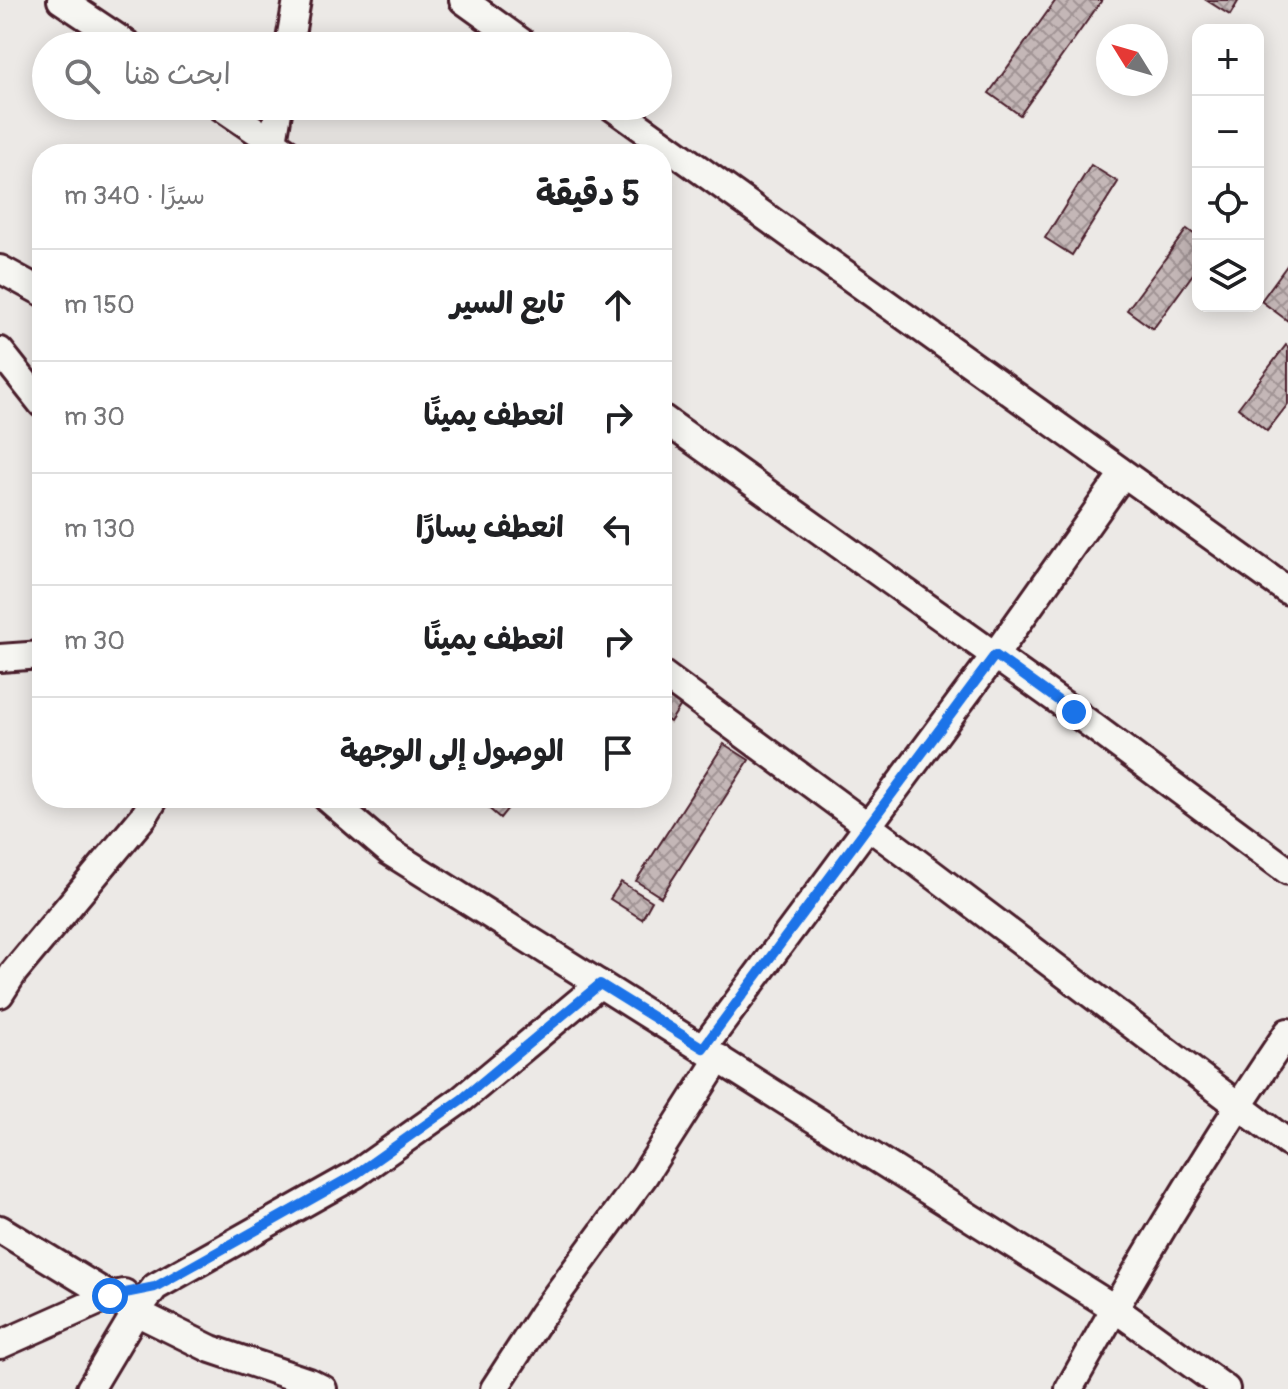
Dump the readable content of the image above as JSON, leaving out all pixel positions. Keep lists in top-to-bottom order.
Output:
{
  "north": "top left",
  "page": {
    "map_buttons": ["+", "−"],
    "search": "ابحث هنا",
    "heading": ["5 دقيقة", "سيرًا · 340 m"],
    "list": [
      ["تابع السير", "150 m"],
      ["انعطف يمينًا", "30 m"],
      ["انعطف يسارًا", "130 m"],
      ["انعطف يمينًا", "30 m"],
      "الوصول إلى الوجهة"
    ]
  }
}
